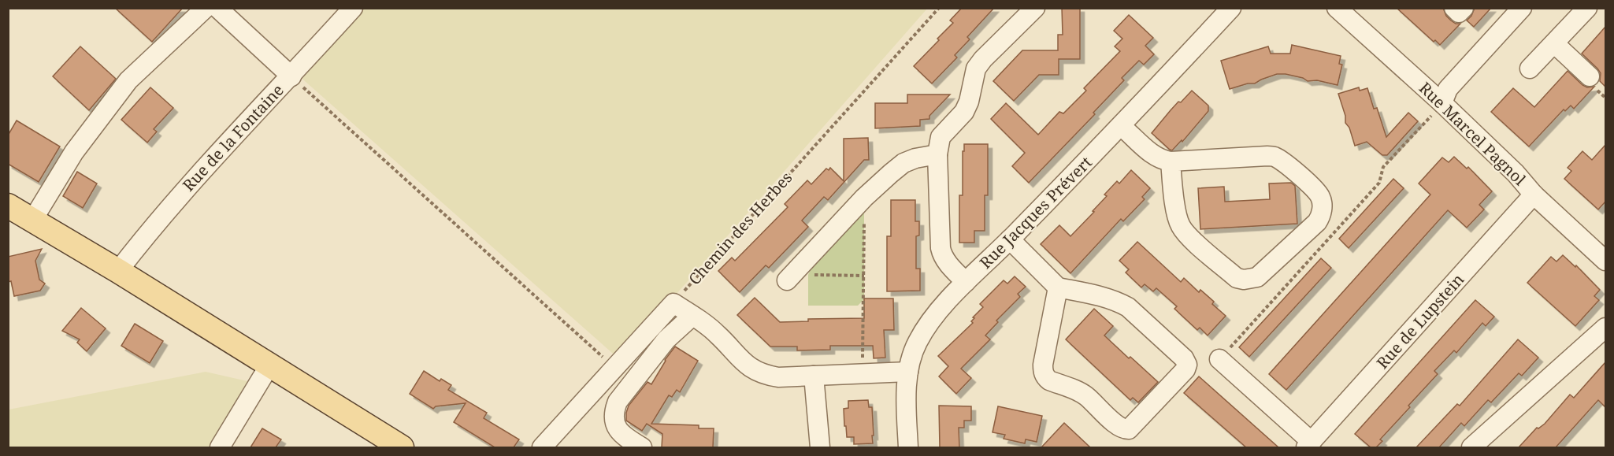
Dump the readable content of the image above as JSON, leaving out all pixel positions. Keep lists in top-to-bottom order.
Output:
{
  "streets": {
    "street": [
      "Rue Marcel Pagnol",
      "Rue de la Fontaine",
      "Rue Jacques Prévert",
      "Rue de Lupstein"
    ],
    "path": ["Chemin des Herbes"]
  },
  "crossings": [
    ["Rue Marcel Pagnol", "Rue de Lupstein"]
  ]
}
